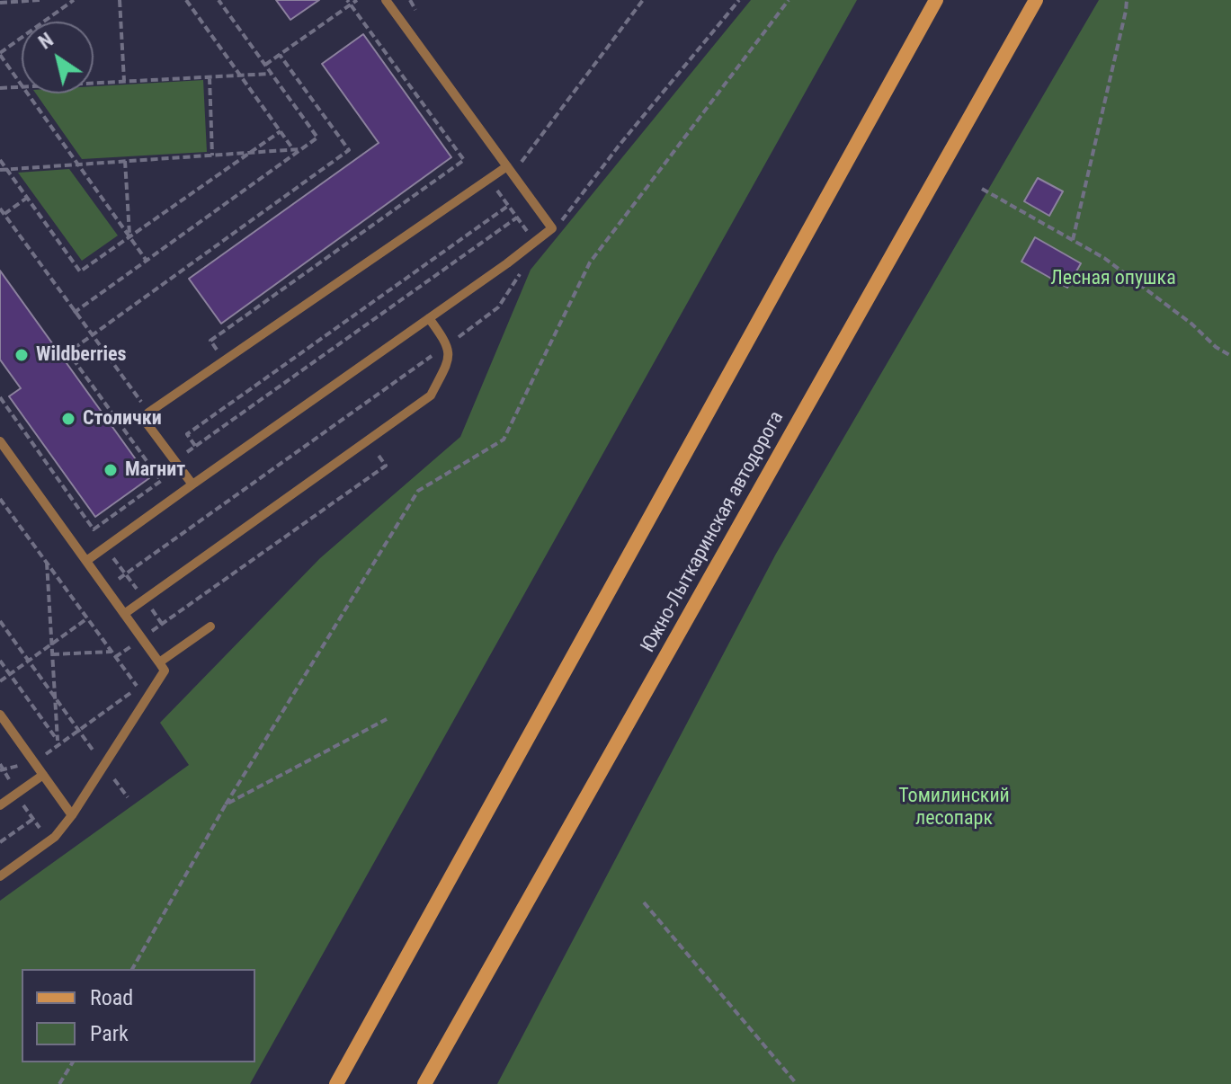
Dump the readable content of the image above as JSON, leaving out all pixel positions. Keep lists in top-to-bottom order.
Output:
{
  "streets": {
    "main road": ["Южно-Лыткаринская автодорога"]
  },
  "parks": ["Лесная опушка", "Томилинский лесопарк"],
  "places": ["Wildberries", "Столички", "Магнит"],
  "legend": ["Road", "Park"],
  "north": "top left"
}
